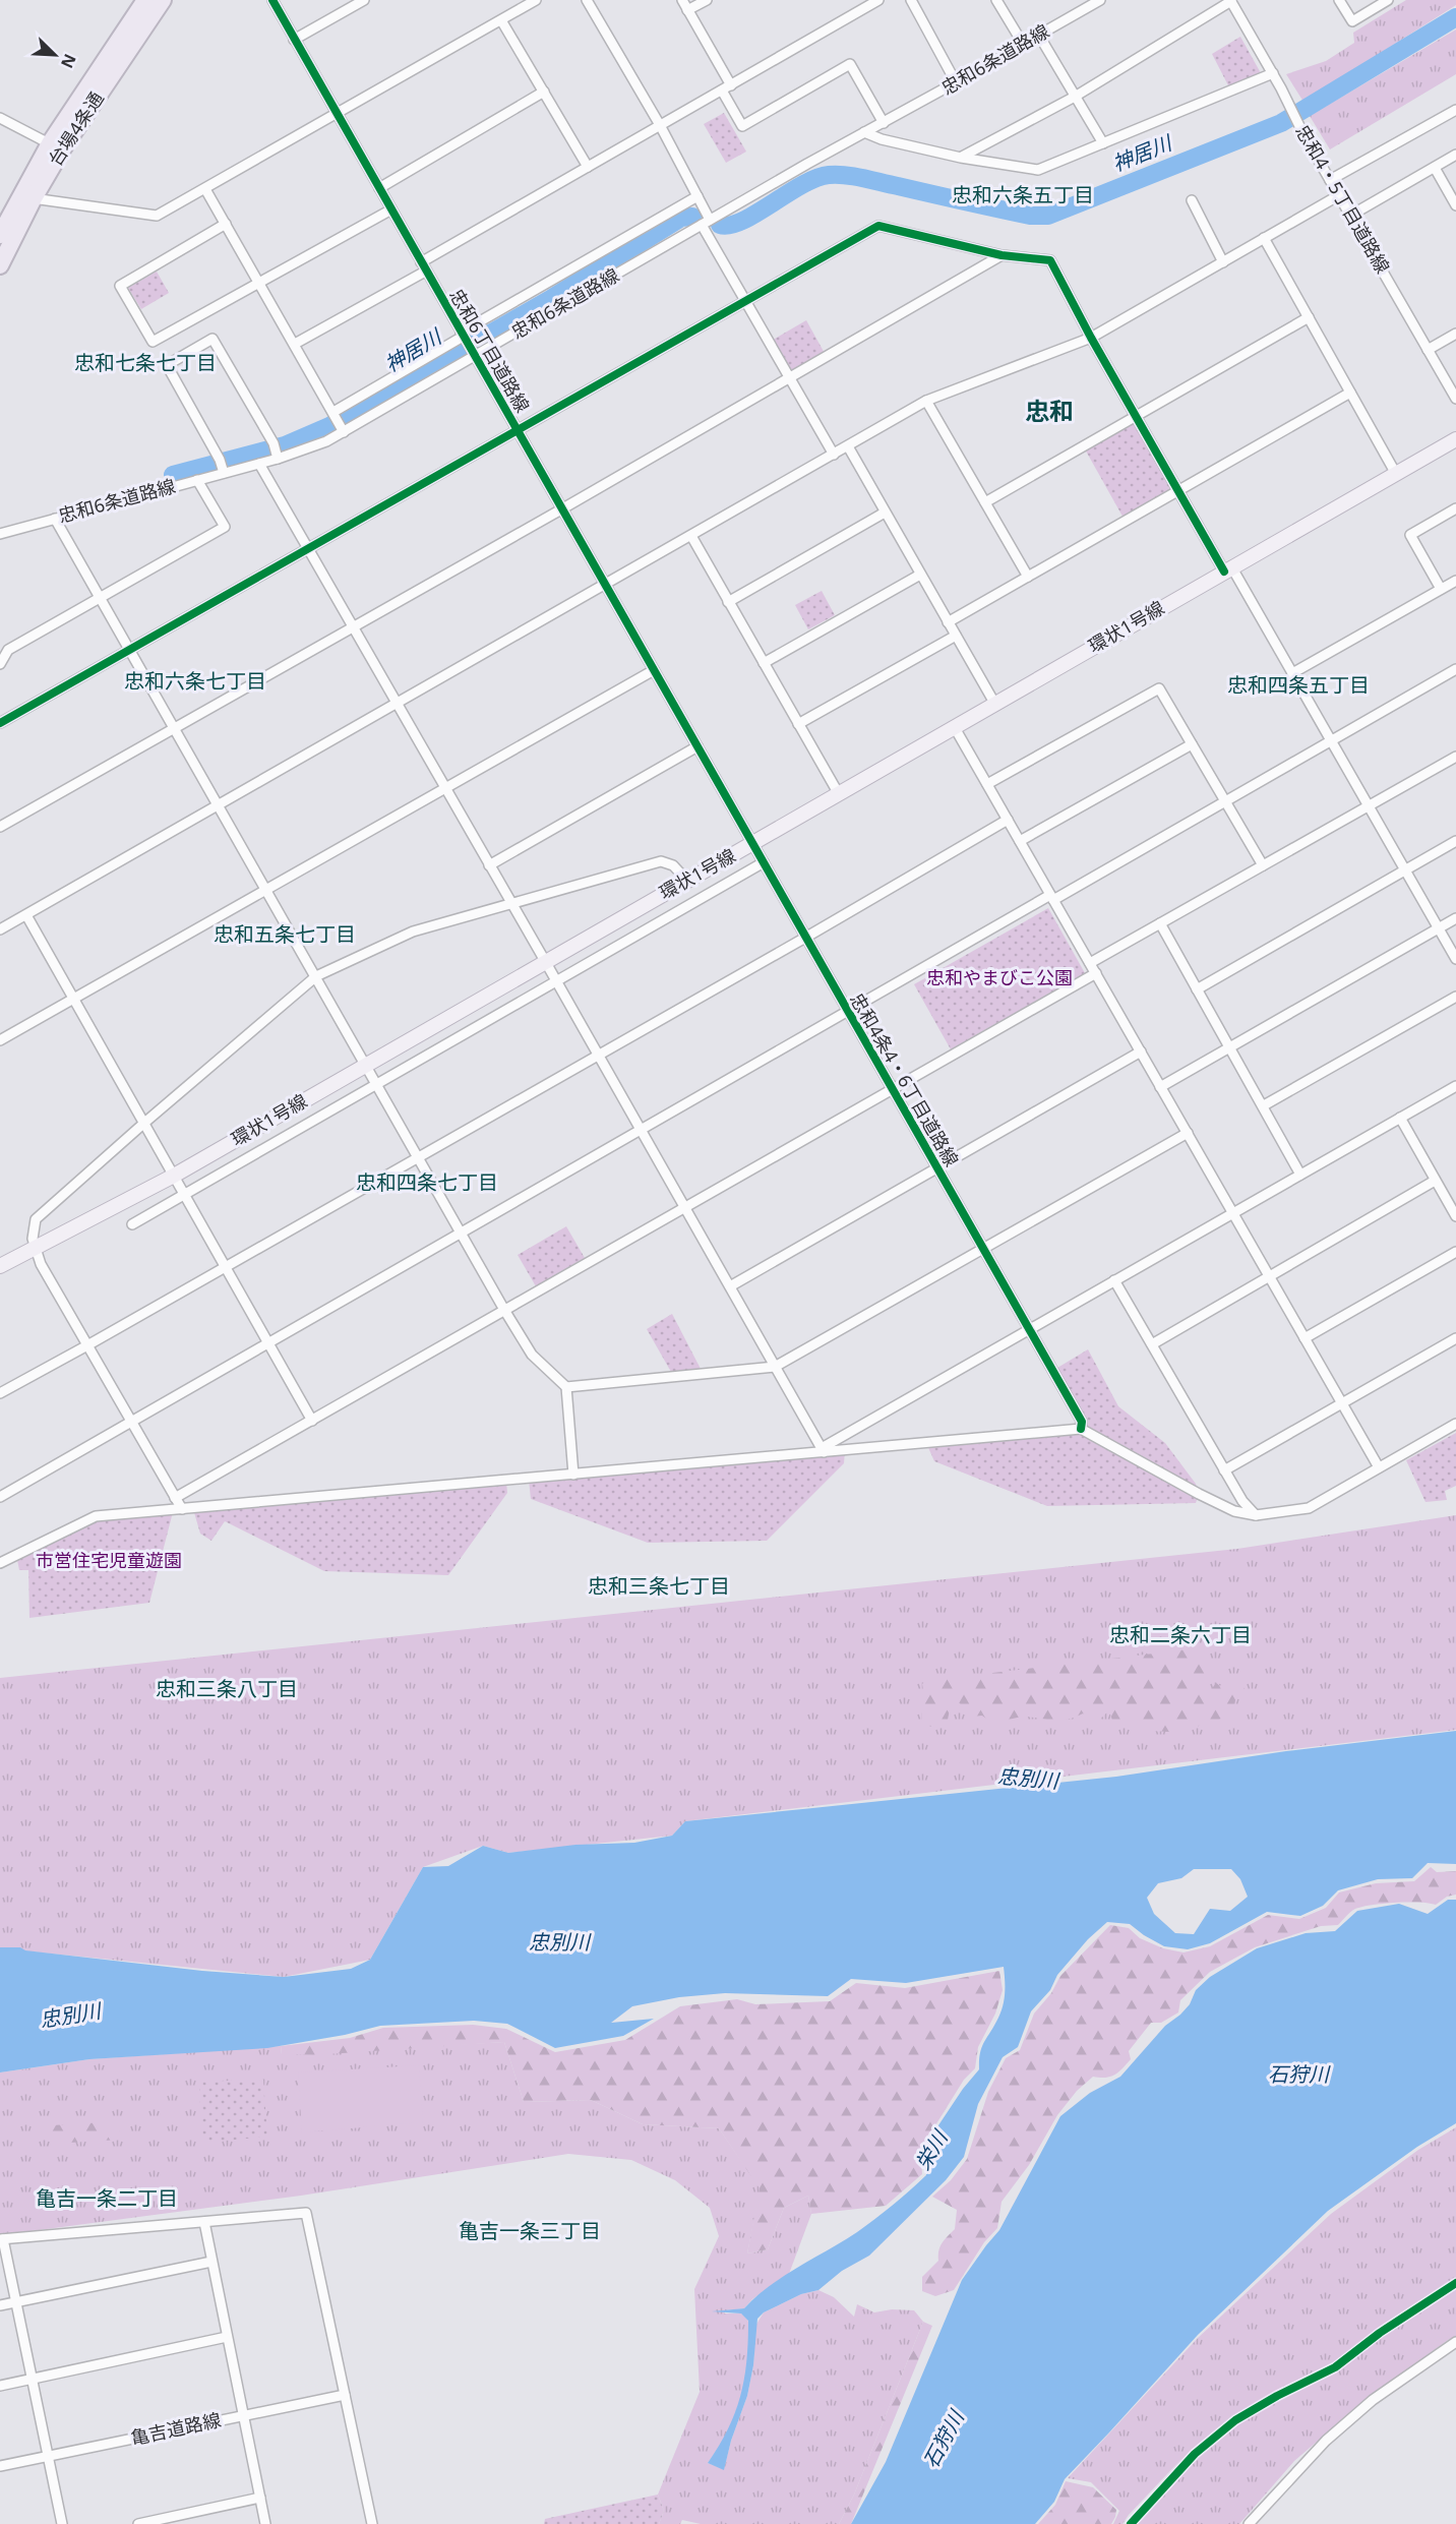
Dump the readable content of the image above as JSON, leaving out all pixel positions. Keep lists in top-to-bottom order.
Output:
{
  "streets": {
    "highway": ["台場4条通"],
    "main road": ["環状1号線"],
    "street": [
      "忠和6条道路線",
      "忠和4・5丁目道路線",
      "忠和6丁目道路線",
      "忠和4条4・6丁目道路線",
      "亀吉道路線"
    ]
  },
  "crossings": [
    ["忠和6条道路線", "忠和6丁目道路線"],
    ["忠和6丁目道路線", "環状1号線"],
    ["忠和6丁目道路線", "忠和4条4・6丁目道路線"],
    ["環状1号線", "忠和4条4・6丁目道路線"]
  ],
  "districts": [
    "忠和六条五丁目",
    "忠和七条七丁目",
    "忠和",
    "忠和六条七丁目",
    "忠和四条五丁目",
    "忠和五条七丁目",
    "忠和四条七丁目",
    "忠和三条七丁目",
    "忠和二条六丁目",
    "忠和三条八丁目",
    "亀吉一条二丁目",
    "亀吉一条三丁目"
  ],
  "water": [
    "神居川",
    "忠別川",
    "石狩川",
    "栄川"
  ],
  "parks": ["忠和やまびこ公園", "市営住宅児童遊園"],
  "north": "bottom right"
}
